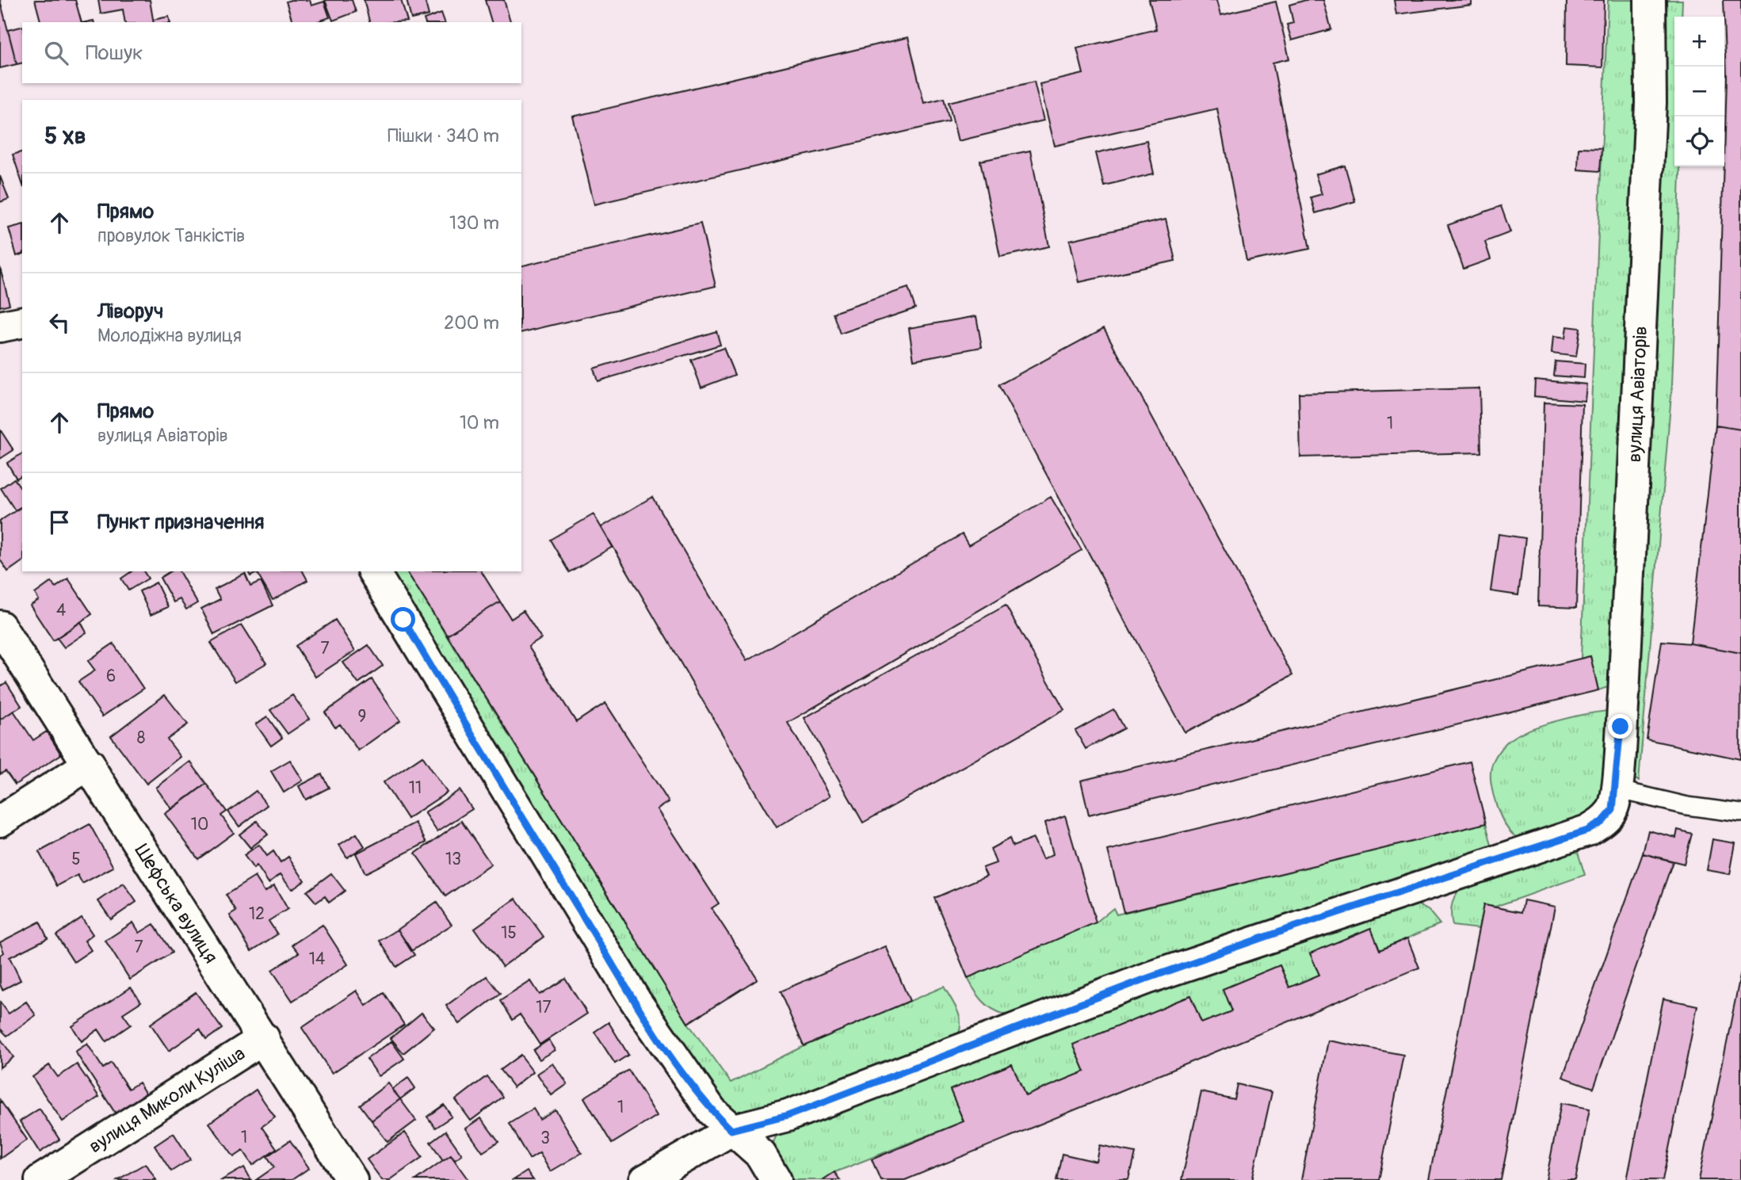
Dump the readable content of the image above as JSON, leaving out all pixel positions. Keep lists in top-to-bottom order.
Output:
{
  "streets": {
    "street": ["вулиця Авіаторів", "Шефська вулиця", "вулиця Миколи Куліша"]
  },
  "crossings": [
    ["Шефська вулиця", "вулиця Миколи Куліша"]
  ],
  "house_numbers": [
    "1",
    "4",
    "7",
    "6",
    "9",
    "8",
    "11",
    "10",
    "5",
    "13",
    "12",
    "15",
    "7",
    "14",
    "17",
    "1",
    "1",
    "3"
  ],
  "page": {
    "map_buttons": ["+", "−"],
    "search": "Пошук",
    "heading": ["5 хв", "Пішки · 340 m"],
    "list": [
      ["Прямо", "провулок Танкістів", "130 m"],
      ["Ліворуч", "Молодіжна вулиця", "200 m"],
      ["Прямо", "вулиця Авіаторів", "10 m"],
      "Пункт призначення"
    ]
  }
}
